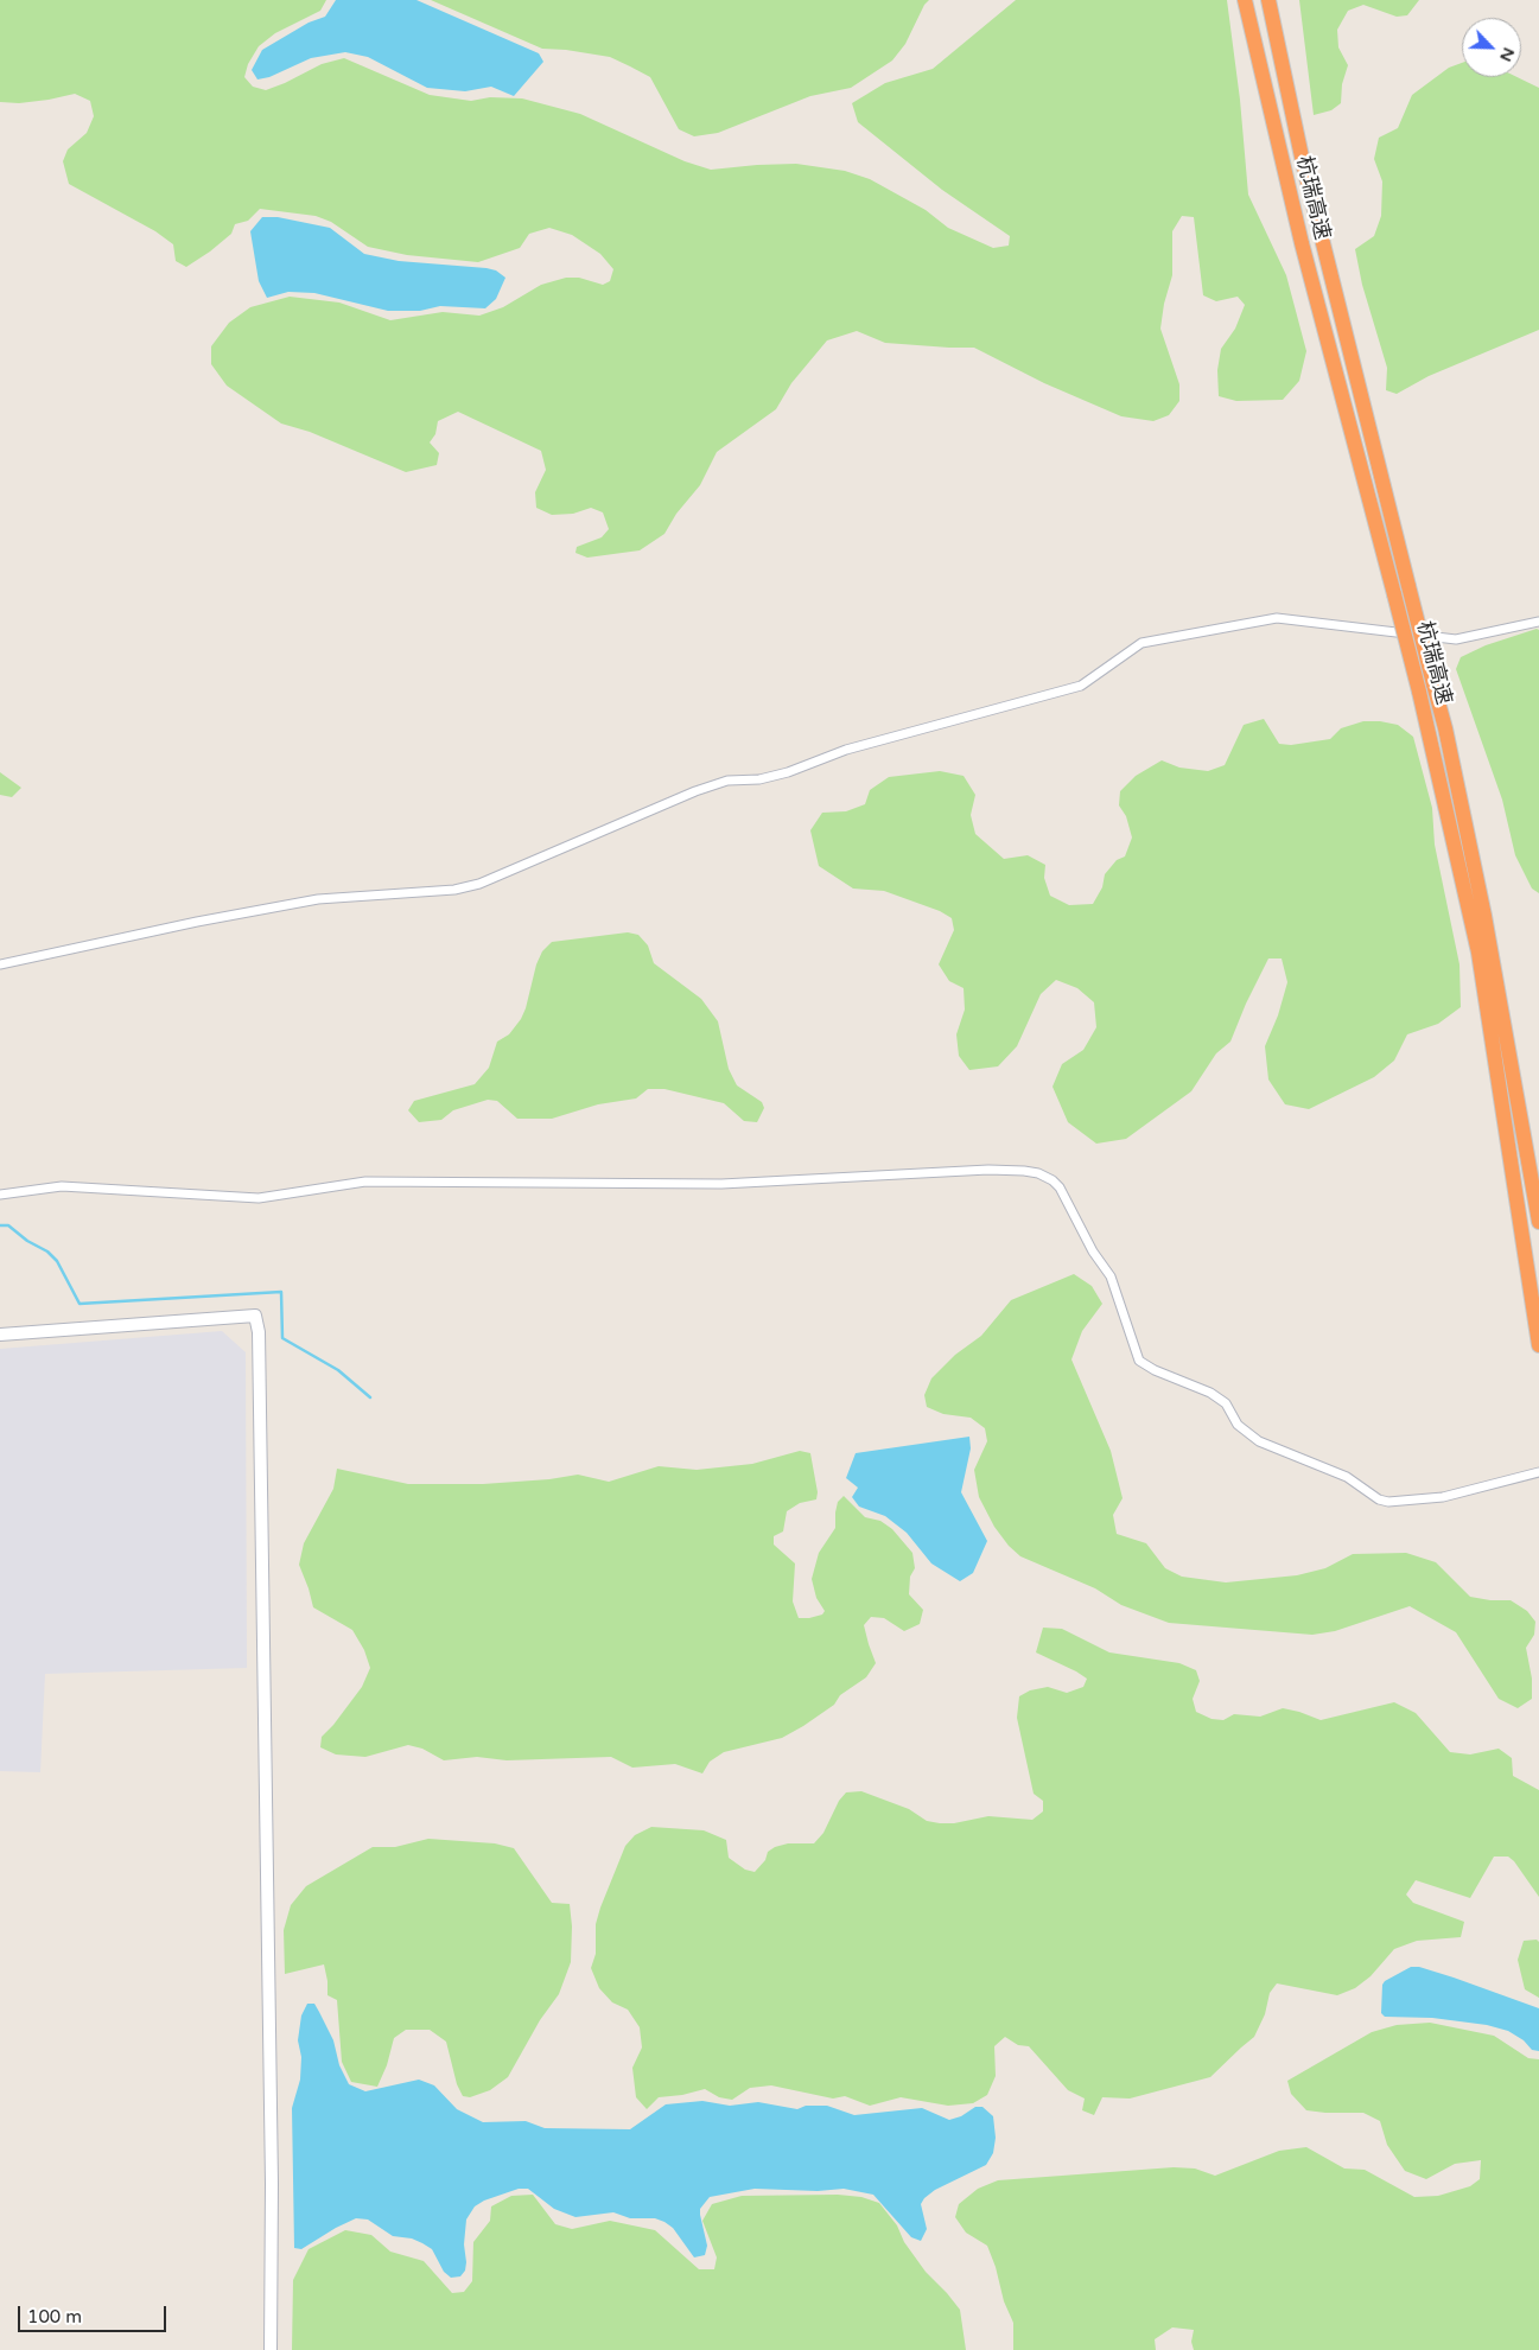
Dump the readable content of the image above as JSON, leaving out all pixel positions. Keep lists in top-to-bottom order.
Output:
{
  "streets": {
    "highway": ["杭瑞高速"]
  },
  "scale_bar": "100 m",
  "north": "bottom right"
}
